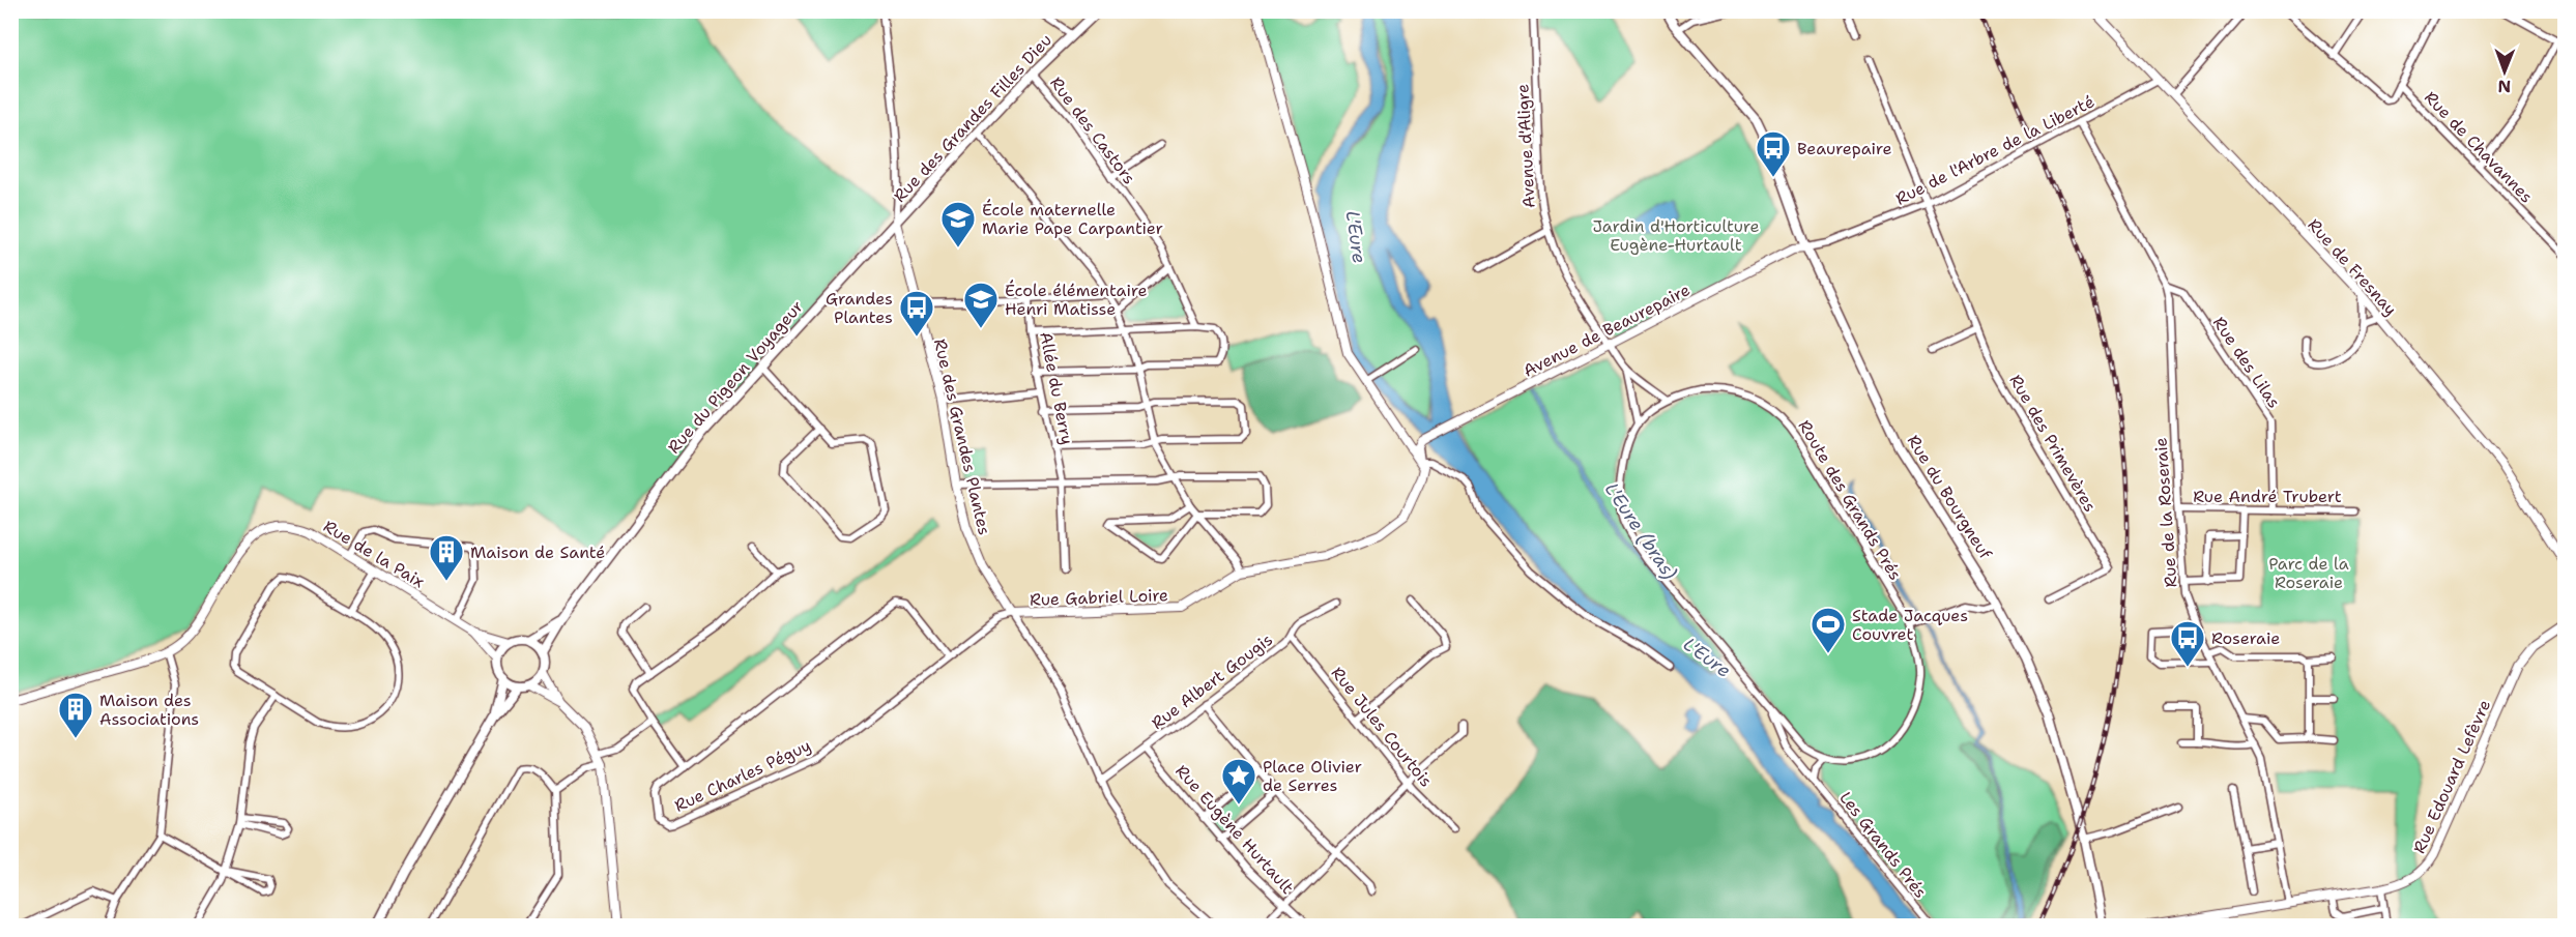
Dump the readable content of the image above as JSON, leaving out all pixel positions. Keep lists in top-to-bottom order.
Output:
{
  "streets": {
    "main road": ["Rue des Grandes Filles Dieu", "Rue du Pigeon Voyageur", "Rue du Bourgneuf"],
    "street": [
      "Rue des Castors",
      "Avenue d'Aligre",
      "Rue de Chavannes",
      "Rue de l'Arbre de la Liberté",
      "Rue de Fresnay",
      "Avenue de Beaurepaire",
      "Rue des Lilas",
      "Allée du Berry",
      "Rue des Grandes Plantes",
      "Rue des Primevères",
      "Rue André Trubert",
      "Route des Grands Prés",
      "Rue de la Roseraie",
      "Rue de la Paix",
      "Rue Gabriel Loire",
      "Rue Albert Gougis",
      "Rue Jules Courtois",
      "Rue Charles Péguy",
      "Rue Edouard Lefèvre",
      "Rue Eugène Hurtault",
      "Les Grands Prés"
    ]
  },
  "crossings": [
    ["Rue des Grandes Filles Dieu", "Rue des Castors"],
    ["Rue des Grandes Filles Dieu", "Rue du Pigeon Voyageur"],
    ["Rue des Grandes Filles Dieu", "Rue des Grandes Plantes"],
    ["Avenue d'Aligre", "Avenue de Beaurepaire"],
    ["Avenue d'Aligre", "Route des Grands Prés"],
    ["Rue de l'Arbre de la Liberté", "Rue de Fresnay"],
    ["Rue de l'Arbre de la Liberté", "Avenue de Beaurepaire"],
    ["Rue de l'Arbre de la Liberté", "Rue des Primevères"],
    ["Rue de l'Arbre de la Liberté", "Rue du Bourgneuf"],
    ["Rue de l'Arbre de la Liberté", "Rue de la Roseraie"],
    ["Avenue de Beaurepaire", "Rue du Bourgneuf"],
    ["Rue des Lilas", "Rue André Trubert"],
    ["Rue des Lilas", "Rue de la Roseraie"],
    ["Rue du Pigeon Voyageur", "Rue des Grandes Plantes"],
    ["Rue du Pigeon Voyageur", "Rue de la Paix"],
    ["Rue des Grandes Plantes", "Rue Gabriel Loire"],
    ["Rue des Grandes Plantes", "Rue Charles Péguy"],
    ["Rue André Trubert", "Rue de la Roseraie"],
    ["Route des Grands Prés", "Les Grands Prés"],
    ["Rue de la Roseraie", "Rue Edouard Lefèvre"],
    ["Rue Gabriel Loire", "Rue Charles Péguy"],
    ["Rue Albert Gougis", "Rue Jules Courtois"],
    ["Rue Albert Gougis", "Rue Eugène Hurtault"]
  ],
  "water": ["L'Eure", "L'Eure (bras)"],
  "parks": ["Jardin d'Horticulture Eugène-Hurtault", "Parc de la Roseraie"],
  "places": {
    "bus stop": ["Beaurepaire", "Grandes Plantes", "Roseraie"],
    "school or university": ["École maternelle Marie Pape Carpantier", "École élémentaire Henri Matisse"],
    "building": ["Maison de Santé", "Maison des Associations"],
    "sports": ["Stade Jacques Couvret"],
    "place": ["Place Olivier de Serres"]
  },
  "north": "bottom"
}
